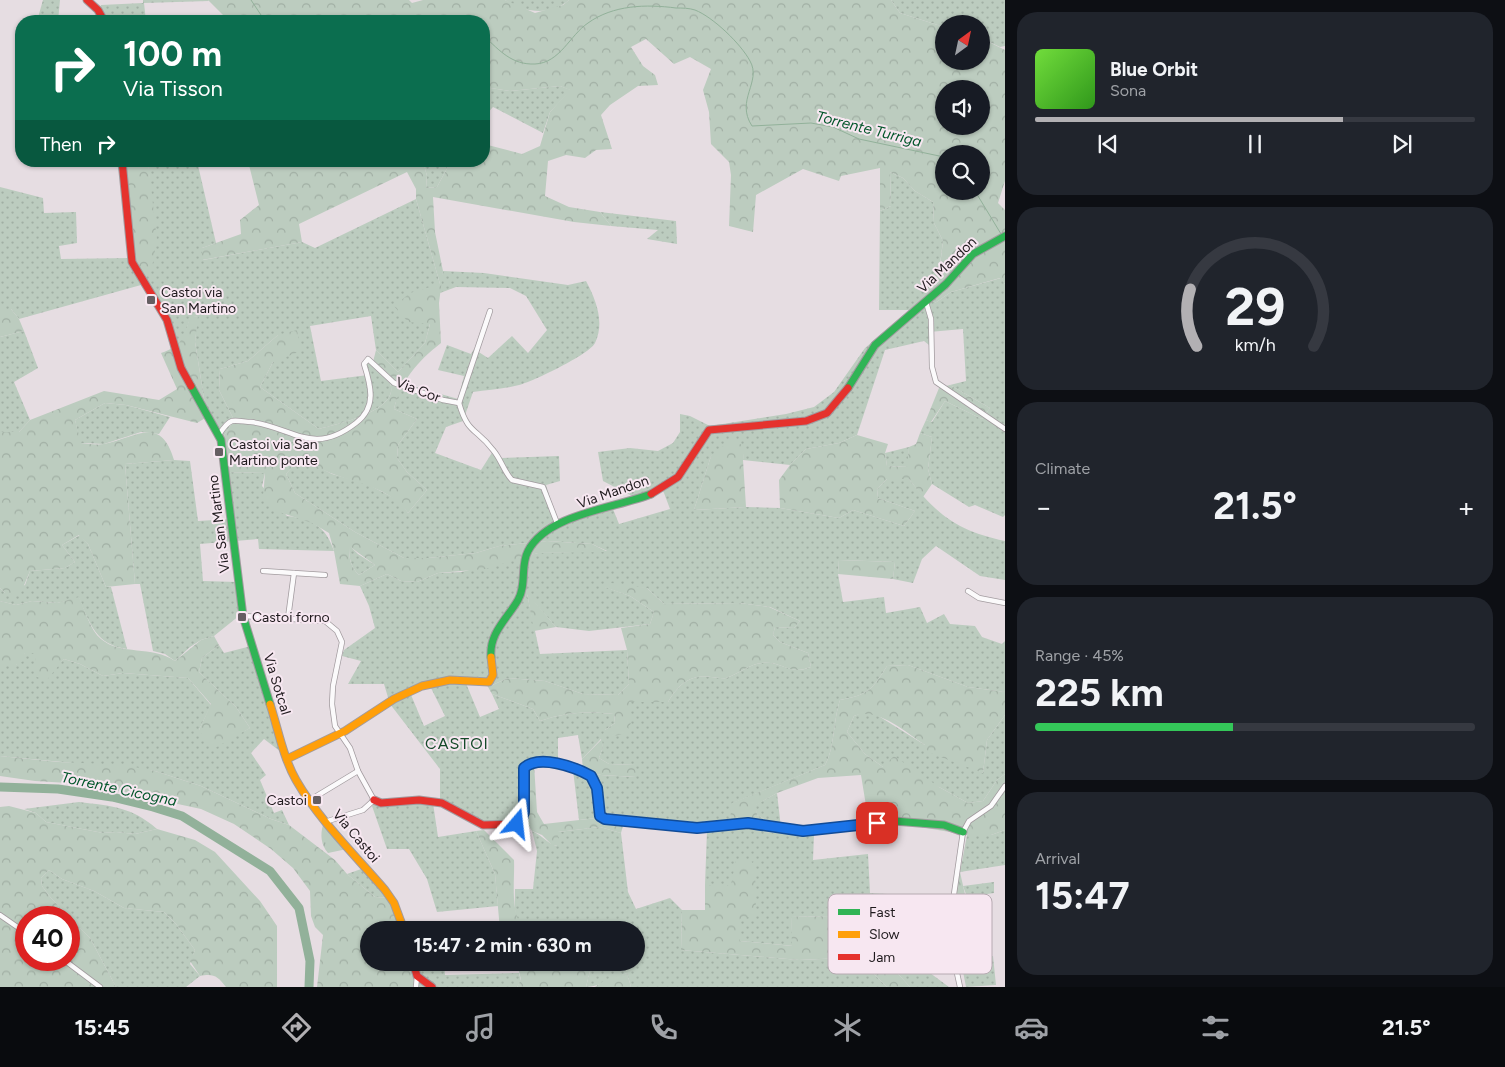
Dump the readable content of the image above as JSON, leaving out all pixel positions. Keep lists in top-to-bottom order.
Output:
{
  "streets": {
    "street": [
      "Via Mandon",
      "Via Cor",
      "Via San Martino",
      "Via Sotcal",
      "Via Castoi"
    ]
  },
  "crossings": [
    ["Via Cor", "Via San Martino"],
    ["Via San Martino", "Via Sotcal"],
    ["Via Sotcal", "Via Castoi"]
  ],
  "districts": ["CASTOI"],
  "water": ["Torrente Turriga", "Torrente Cicogna"],
  "places": {
    "transit": [
      "Castoi via San Martino",
      "Castoi via San Martino ponte",
      "Castoi forno",
      "Castoi"
    ]
  },
  "legend": ["Fast", "Slow", "Jam"],
  "north": "top right",
  "page": {
    "turn": ["100 m", "Via Tisson"],
    "song": ["Blue Orbit", "Sona"],
    "then": "Then",
    "tile": [
      "Climate",
      ["Range · 45%", "225 km"],
      ["Arrival", "15:47"]
    ],
    "heat": ["−", "21.5°", "+"],
    "limit": "40",
    "trip": "15:47 · 2 min · 630 m",
    "tabs": ["15:45", "21.5°"],
    "gauge": ["29", "km/h"]
  }
}
